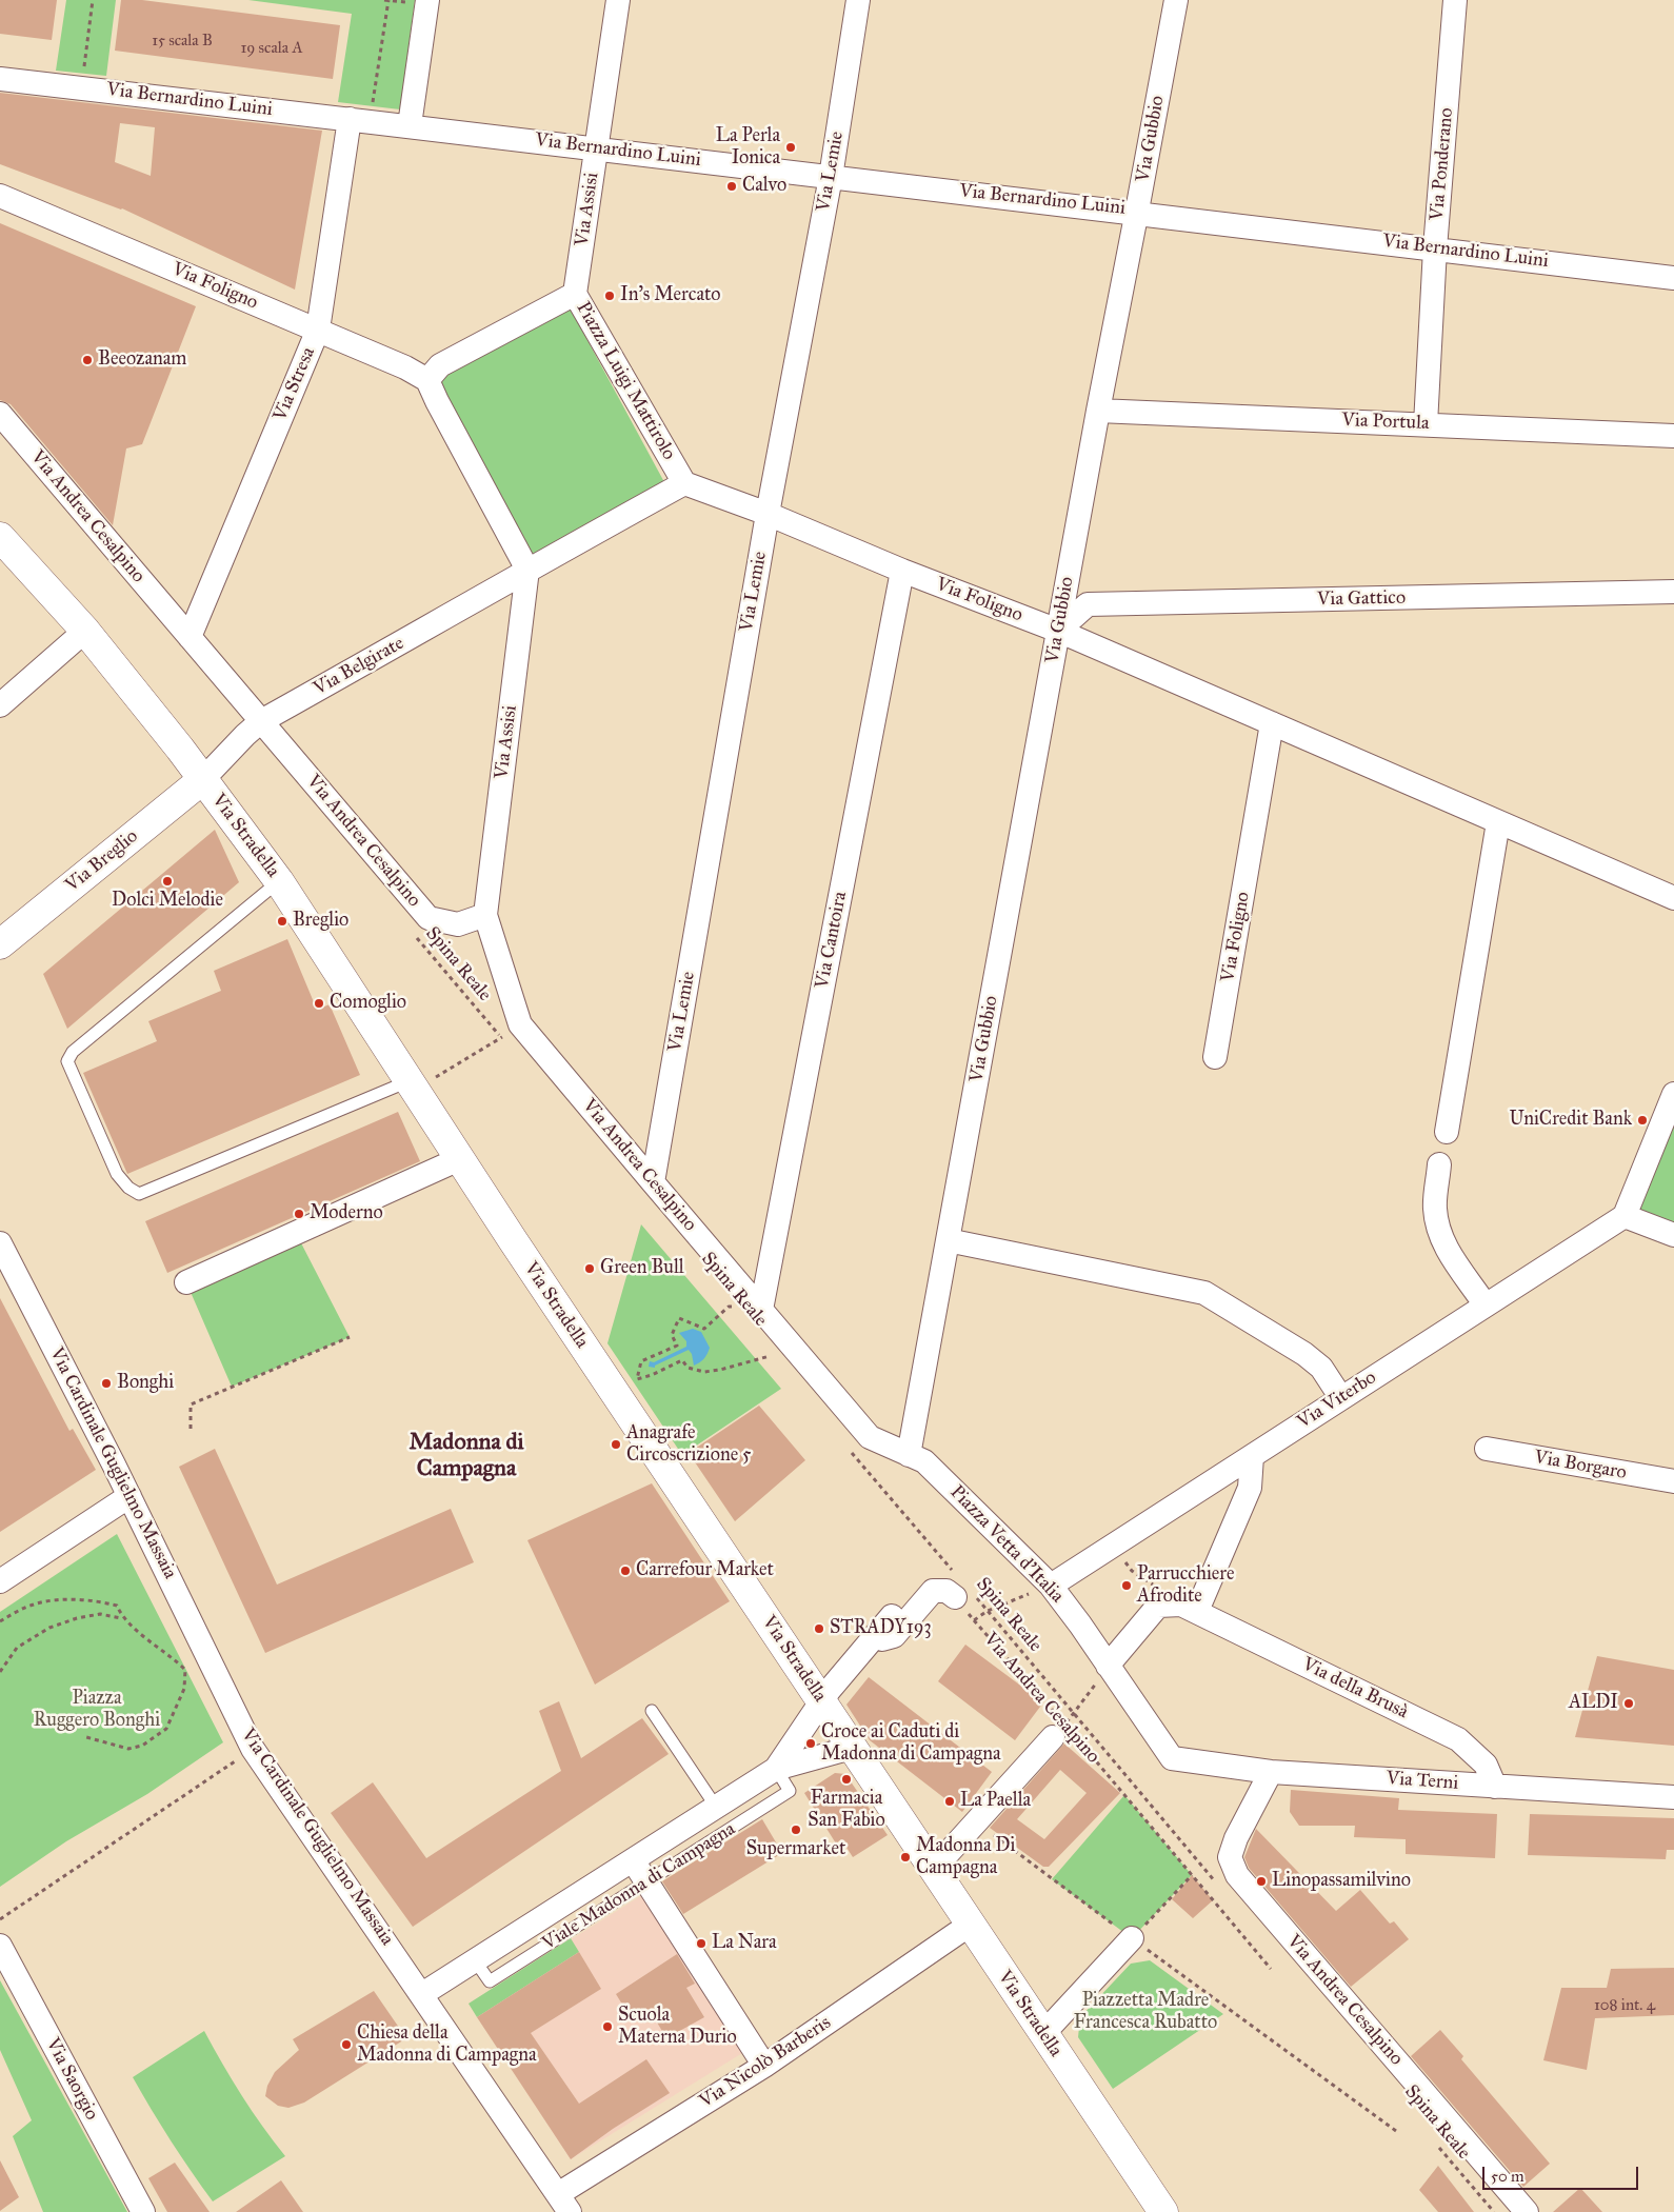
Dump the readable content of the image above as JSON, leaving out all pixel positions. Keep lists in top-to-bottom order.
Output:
{
  "streets": {
    "street": [
      "Via Bernardino Luini",
      "Via Gubbio",
      "Via Ponderano",
      "Via Lemie",
      "Via Assisi",
      "Via Foligno",
      "Piazza Luigi Mattirolo",
      "Via Stresa",
      "Via Portula",
      "Via Andrea Cesalpino",
      "Via Gattico",
      "Via Belgirate",
      "Via Stradella",
      "Via Breglio",
      "Via Cantoira",
      "Via Viterbo",
      "Via Cardinale Guglielmo Massaia",
      "Via Borgaro",
      "Piazza Vetta d'Italia",
      "Via della Brusà",
      "Via Terni",
      "Viale Madonna di Campagna",
      "Via Nicolò Barberis",
      "Via Saorgio"
    ],
    "path": ["Spina Reale"]
  },
  "crossings": [
    ["Via Bernardino Luini", "Via Gubbio"],
    ["Via Bernardino Luini", "Via Ponderano"],
    ["Via Bernardino Luini", "Via Lemie"],
    ["Via Bernardino Luini", "Via Assisi"],
    ["Via Bernardino Luini", "Via Stresa"],
    ["Via Gubbio", "Via Foligno"],
    ["Via Gubbio", "Via Portula"],
    ["Via Gubbio", "Via Gattico"],
    ["Via Gubbio", "Piazza Vetta d'Italia"],
    ["Via Ponderano", "Via Portula"],
    ["Via Lemie", "Via Foligno"],
    ["Via Lemie", "Via Andrea Cesalpino"],
    ["Via Assisi", "Piazza Luigi Mattirolo"],
    ["Via Assisi", "Via Andrea Cesalpino"],
    ["Via Assisi", "Via Belgirate"],
    ["Via Foligno", "Piazza Luigi Mattirolo"],
    ["Via Foligno", "Via Stresa"],
    ["Via Foligno", "Via Gattico"],
    ["Via Foligno", "Via Cantoira"],
    ["Via Stresa", "Via Andrea Cesalpino"],
    ["Via Andrea Cesalpino", "Via Belgirate"],
    ["Via Andrea Cesalpino", "Via Cantoira"],
    ["Via Andrea Cesalpino", "Spina Reale"],
    ["Via Andrea Cesalpino", "Piazza Vetta d'Italia"],
    ["Via Andrea Cesalpino", "Via Terni"],
    ["Via Belgirate", "Via Stradella"],
    ["Via Belgirate", "Via Breglio"],
    ["Via Stradella", "Via Breglio"],
    ["Via Stradella", "Viale Madonna di Campagna"],
    ["Via Stradella", "Via Nicolò Barberis"],
    ["Via Viterbo", "Piazza Vetta d'Italia"],
    ["Via Cardinale Guglielmo Massaia", "Viale Madonna di Campagna"],
    ["Via Cardinale Guglielmo Massaia", "Via Nicolò Barberis"],
    ["Piazza Vetta d'Italia", "Via Terni"],
    ["Via della Brusà", "Via Terni"]
  ],
  "districts": ["Madonna di Campagna"],
  "parks": ["Piazza Ruggero Bonghi", "Piazzetta Madre Francesca Rubatto"],
  "places": [
    "La Perla Ionica",
    "Calvo",
    "In's Mercato",
    "Beeozanam",
    "Dolci Melodie",
    "Breglio",
    "Comoglio",
    "UniCredit Bank",
    "Moderno",
    "Green Bull",
    "Bonghi",
    "Anagrafe Circoscrizione 5",
    "Carrefour Market",
    "Parrucchiere Afrodite",
    "STRADY193",
    "ALDI",
    "Croce ai Caduti di Madonna di Campagna",
    "Farmacia San Fabio",
    "La Paella",
    "Supermarket",
    "Madonna Di Campagna",
    "Linopassamilvino",
    "La Nara",
    "Scuola Materna Durio",
    "Chiesa della Madonna di Campagna"
  ],
  "house_numbers": ["15 scala B", "19 scala A", "108 int. 4"],
  "scale_bar": "50 m"
}
